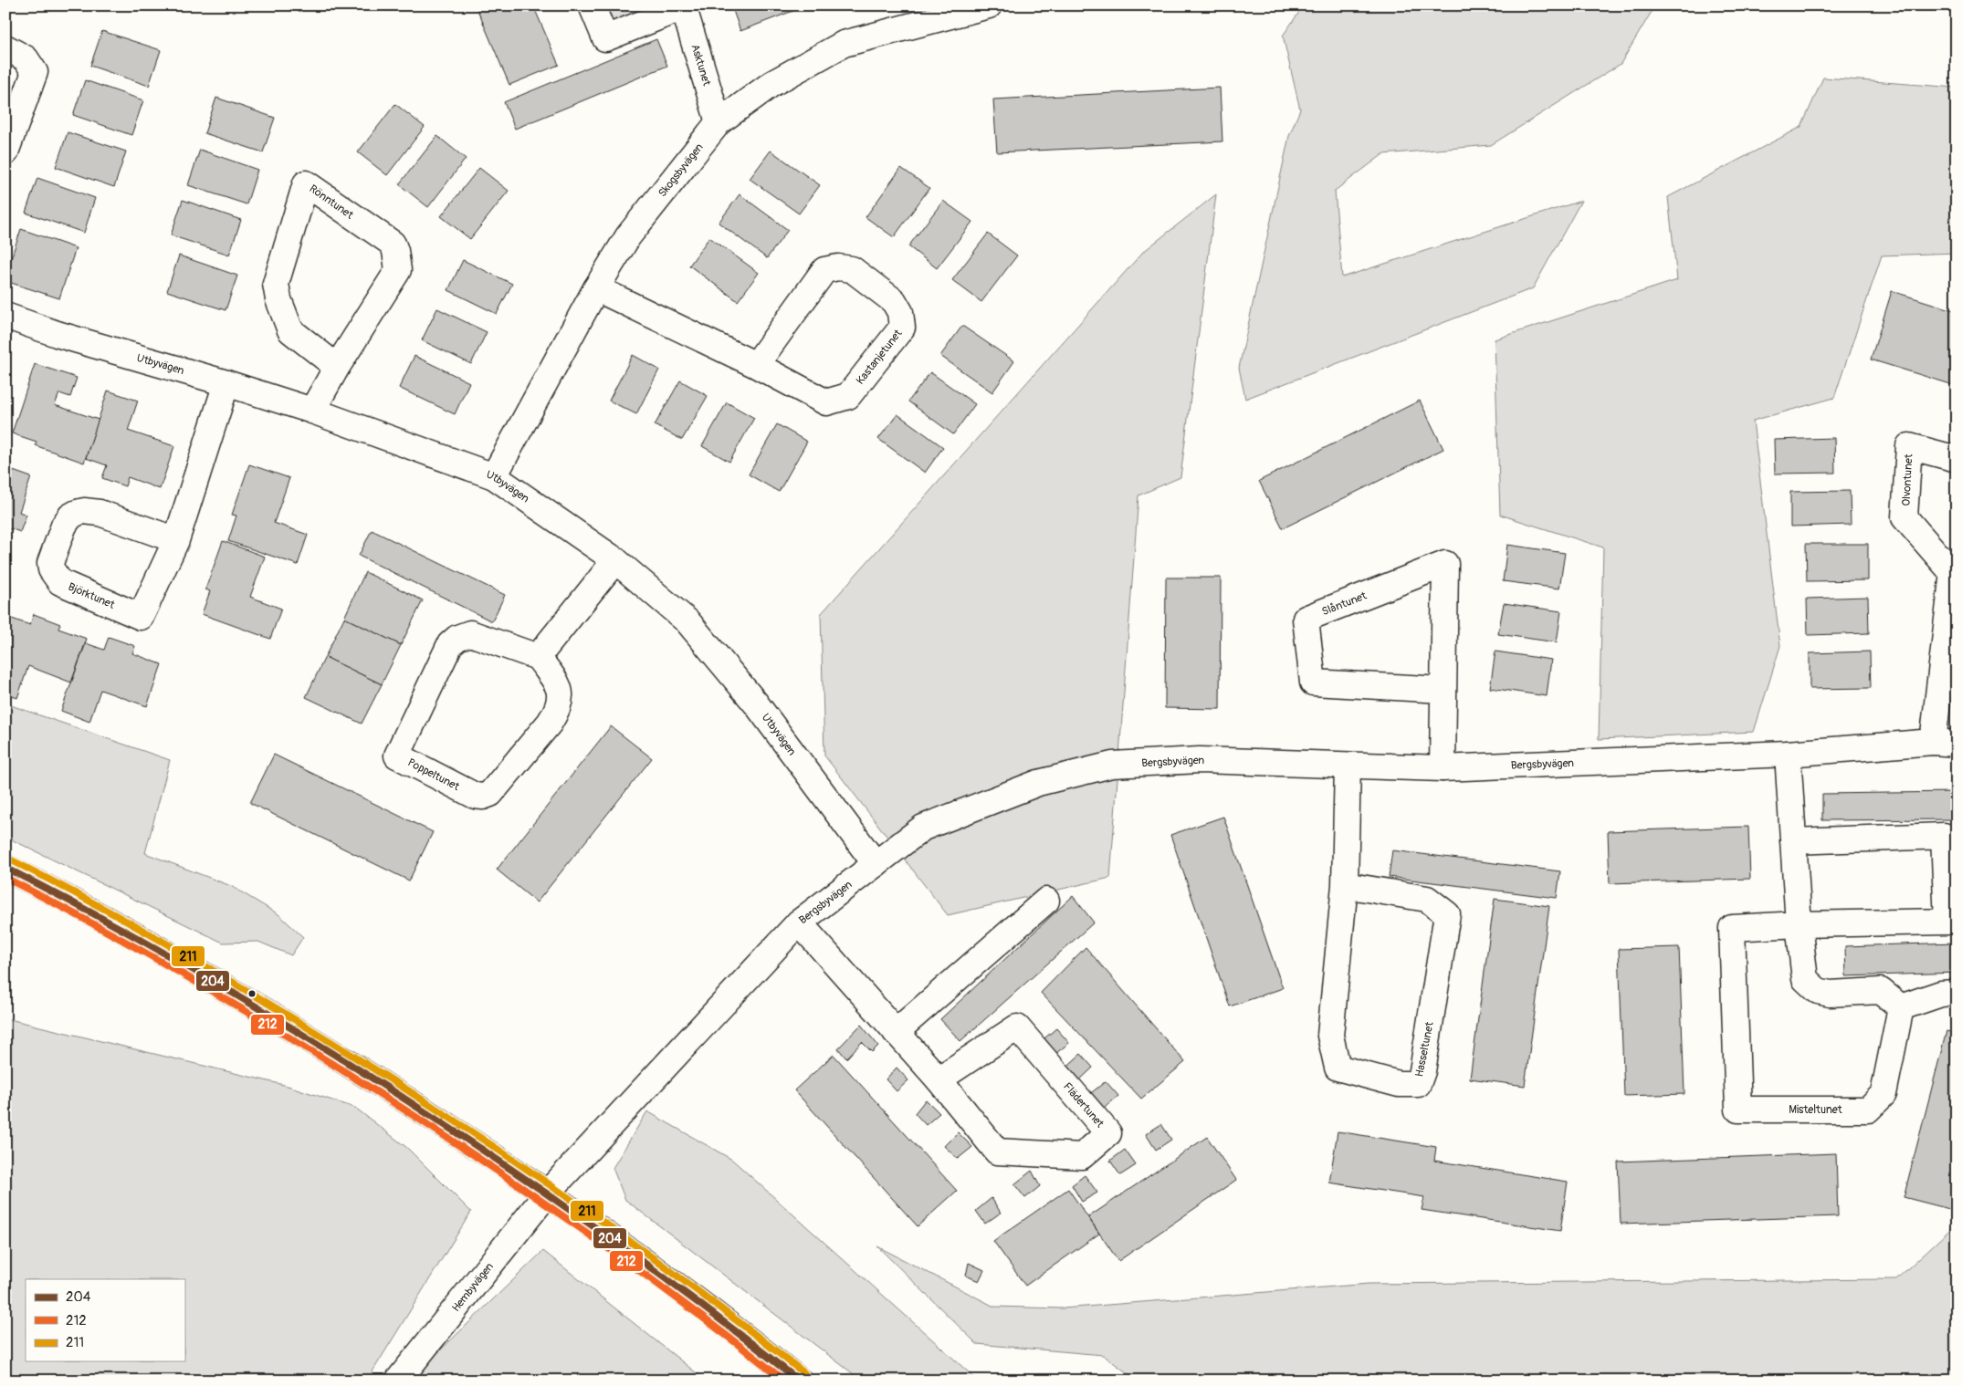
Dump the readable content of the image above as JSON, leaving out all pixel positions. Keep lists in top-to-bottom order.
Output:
{
  "streets": {
    "street": [
      "Asktunet",
      "Skogsbyvägen",
      "Rönntunet",
      "Kastanjetunet",
      "Utbyvägen",
      "Olvontunet",
      "Björktunet",
      "Slåntunet",
      "Bergsbyvägen",
      "Poppeltunet",
      "Hasseltunet",
      "Flädertunet",
      "Misteltunet",
      "Hembyvägen"
    ]
  },
  "crossings": [
    ["Asktunet", "Skogsbyvägen"],
    ["Skogsbyvägen", "Kastanjetunet"],
    ["Skogsbyvägen", "Utbyvägen"],
    ["Rönntunet", "Utbyvägen"],
    ["Utbyvägen", "Björktunet"],
    ["Utbyvägen", "Bergsbyvägen"],
    ["Olvontunet", "Bergsbyvägen"],
    ["Slåntunet", "Bergsbyvägen"],
    ["Bergsbyvägen", "Hasseltunet"],
    ["Bergsbyvägen", "Flädertunet"],
    ["Bergsbyvägen", "Hembyvägen"]
  ],
  "lines": ["transit line 211", "transit line 204", "transit line 212"],
  "legend": ["204", "212", "211"]
}
